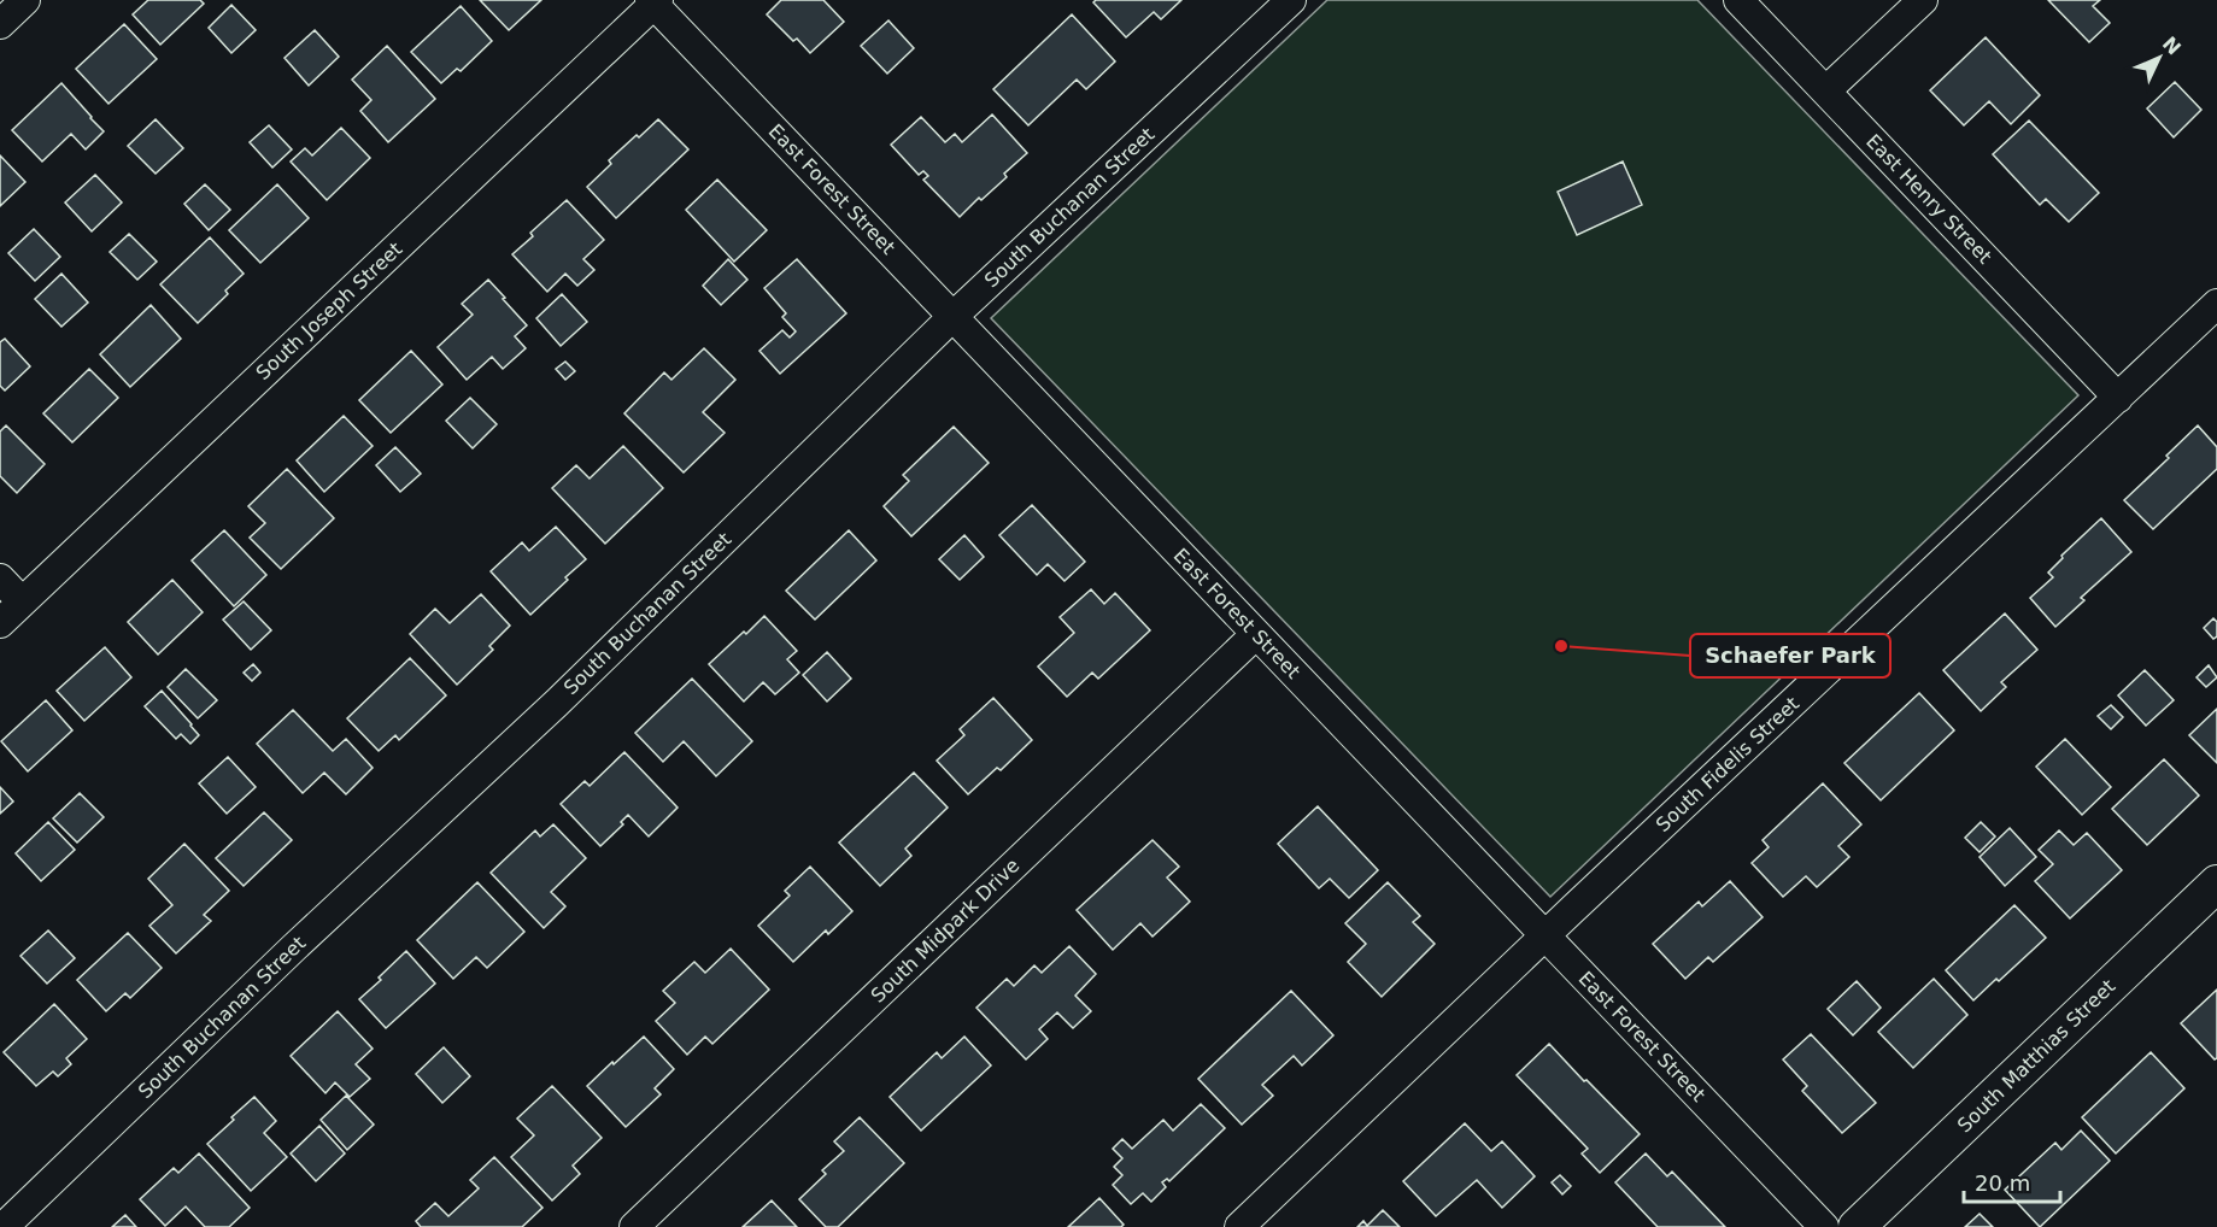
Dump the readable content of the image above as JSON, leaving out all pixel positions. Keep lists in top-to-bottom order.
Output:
{
  "streets": {
    "street": [
      "East Forest Street",
      "East Henry Street",
      "South Buchanan Street",
      "South Joseph Street",
      "South Fidelis Street",
      "South Midpark Drive",
      "South Matthias Street"
    ]
  },
  "crossings": [
    ["East Forest Street", "South Buchanan Street"],
    ["East Forest Street", "South Joseph Street"],
    ["East Forest Street", "South Fidelis Street"],
    ["East Forest Street", "South Midpark Drive"],
    ["East Henry Street", "South Fidelis Street"]
  ],
  "places": ["Schaefer Park"],
  "scale_bar": "20 m",
  "north": "top right"
}
